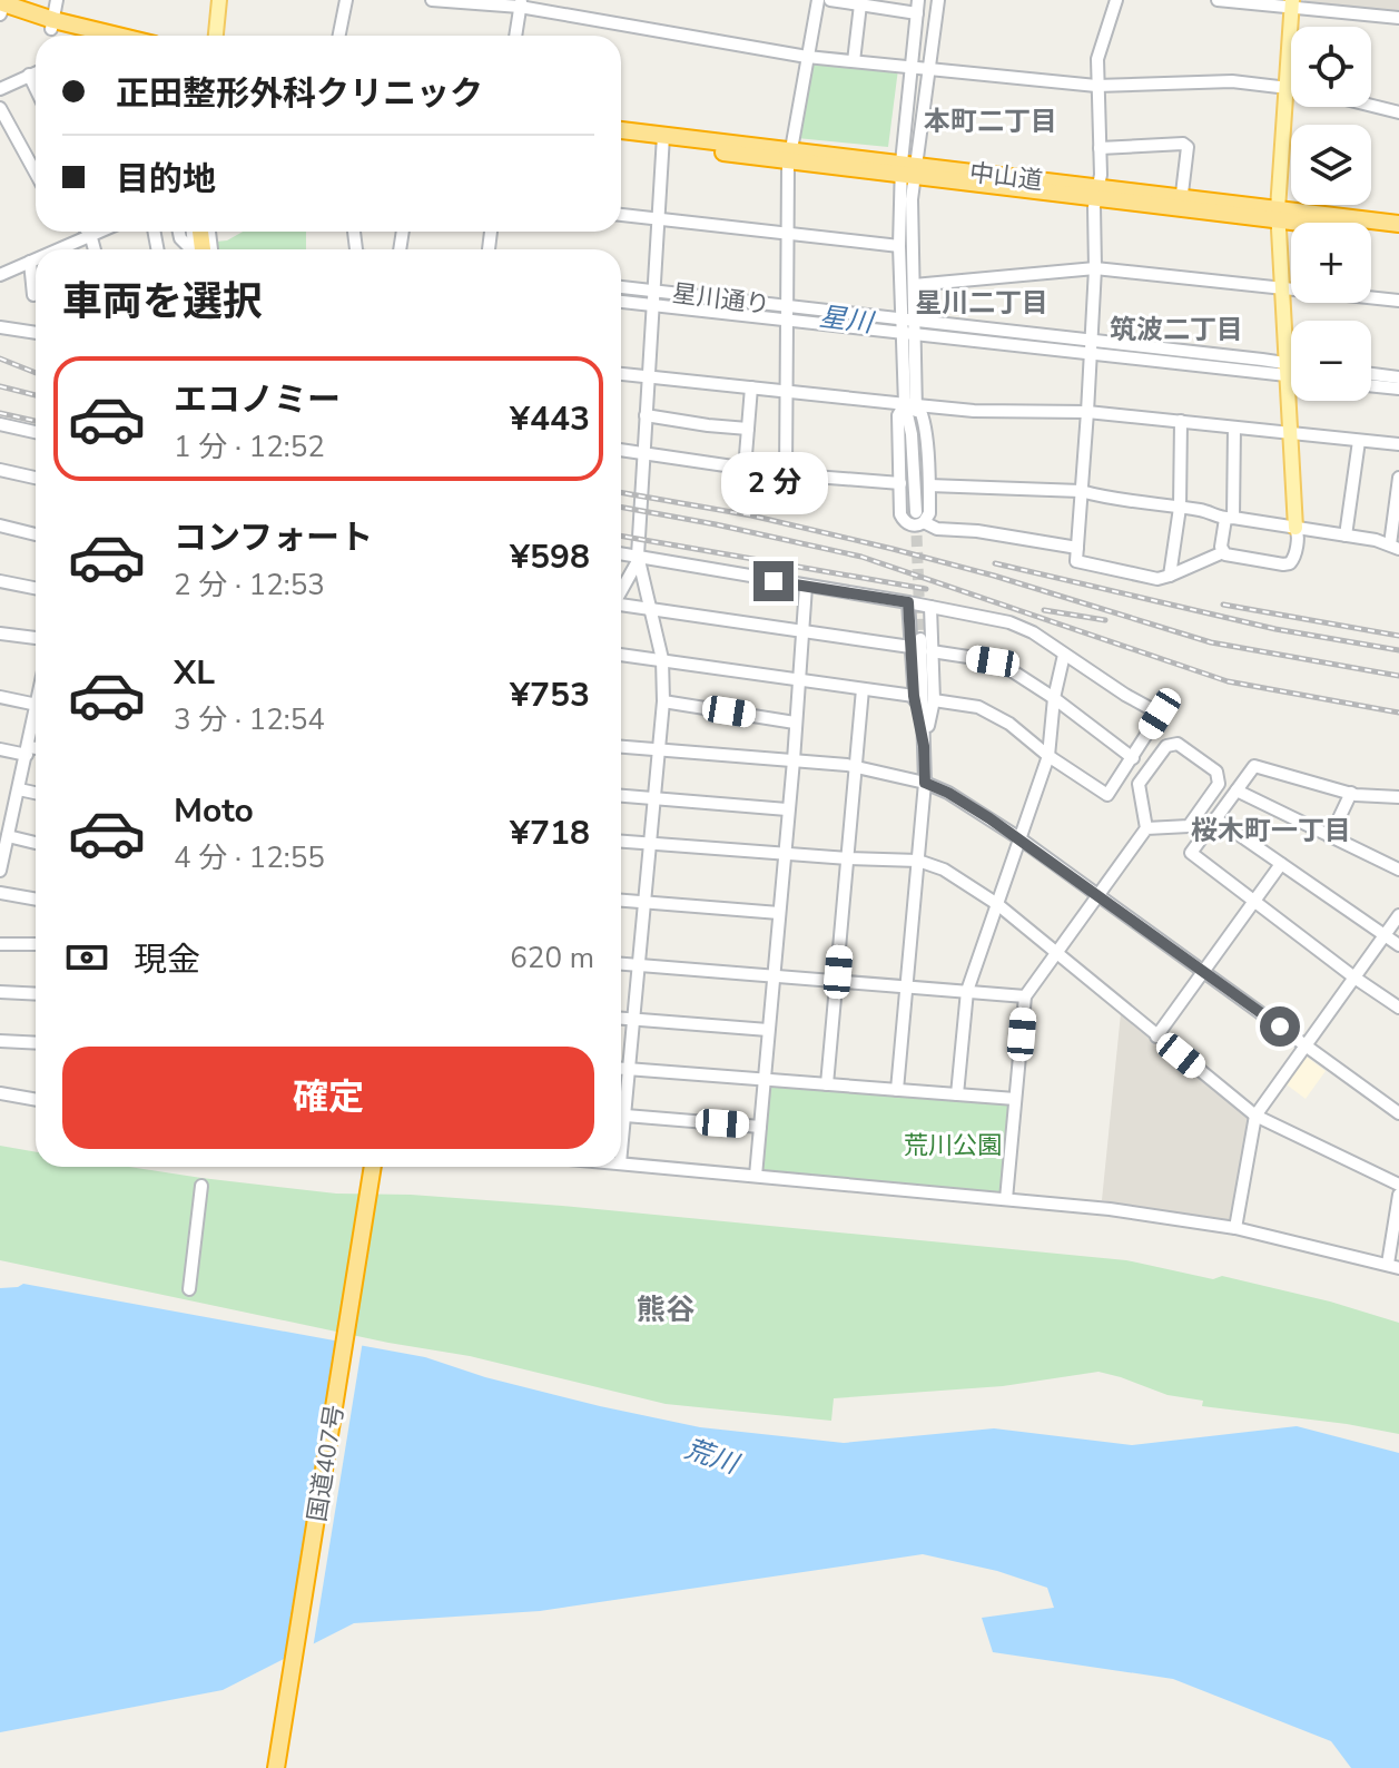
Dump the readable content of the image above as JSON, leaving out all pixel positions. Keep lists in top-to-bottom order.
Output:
{
  "streets": {
    "highway": ["中山道", "国道407号"],
    "street": ["星川通り"]
  },
  "districts": [
    "本町二丁目",
    "星川二丁目",
    "筑波二丁目",
    "桜木町一丁目",
    "熊谷"
  ],
  "water": ["星川", "荒川"],
  "parks": ["荒川公園"],
  "page": {
    "map_buttons": ["+", "−"],
    "banner": ["正田整形外科クリニック", "目的地"],
    "heading": "車両を選択",
    "list": [
      {
        "name": "エコノミー",
        "note": "1 分 · 12:52",
        "value": "¥443"
      },
      {
        "name": "コンフォート",
        "note": "2 分 · 12:53",
        "value": "¥598"
      },
      {
        "name": "XL",
        "note": "3 分 · 12:54",
        "value": "¥753"
      },
      {
        "name": "Moto",
        "note": "4 分 · 12:55",
        "value": "¥718"
      }
    ],
    "bubble": "2 分",
    "pay": ["現金", "620 m"],
    "buttons": "確定"
  }
}
